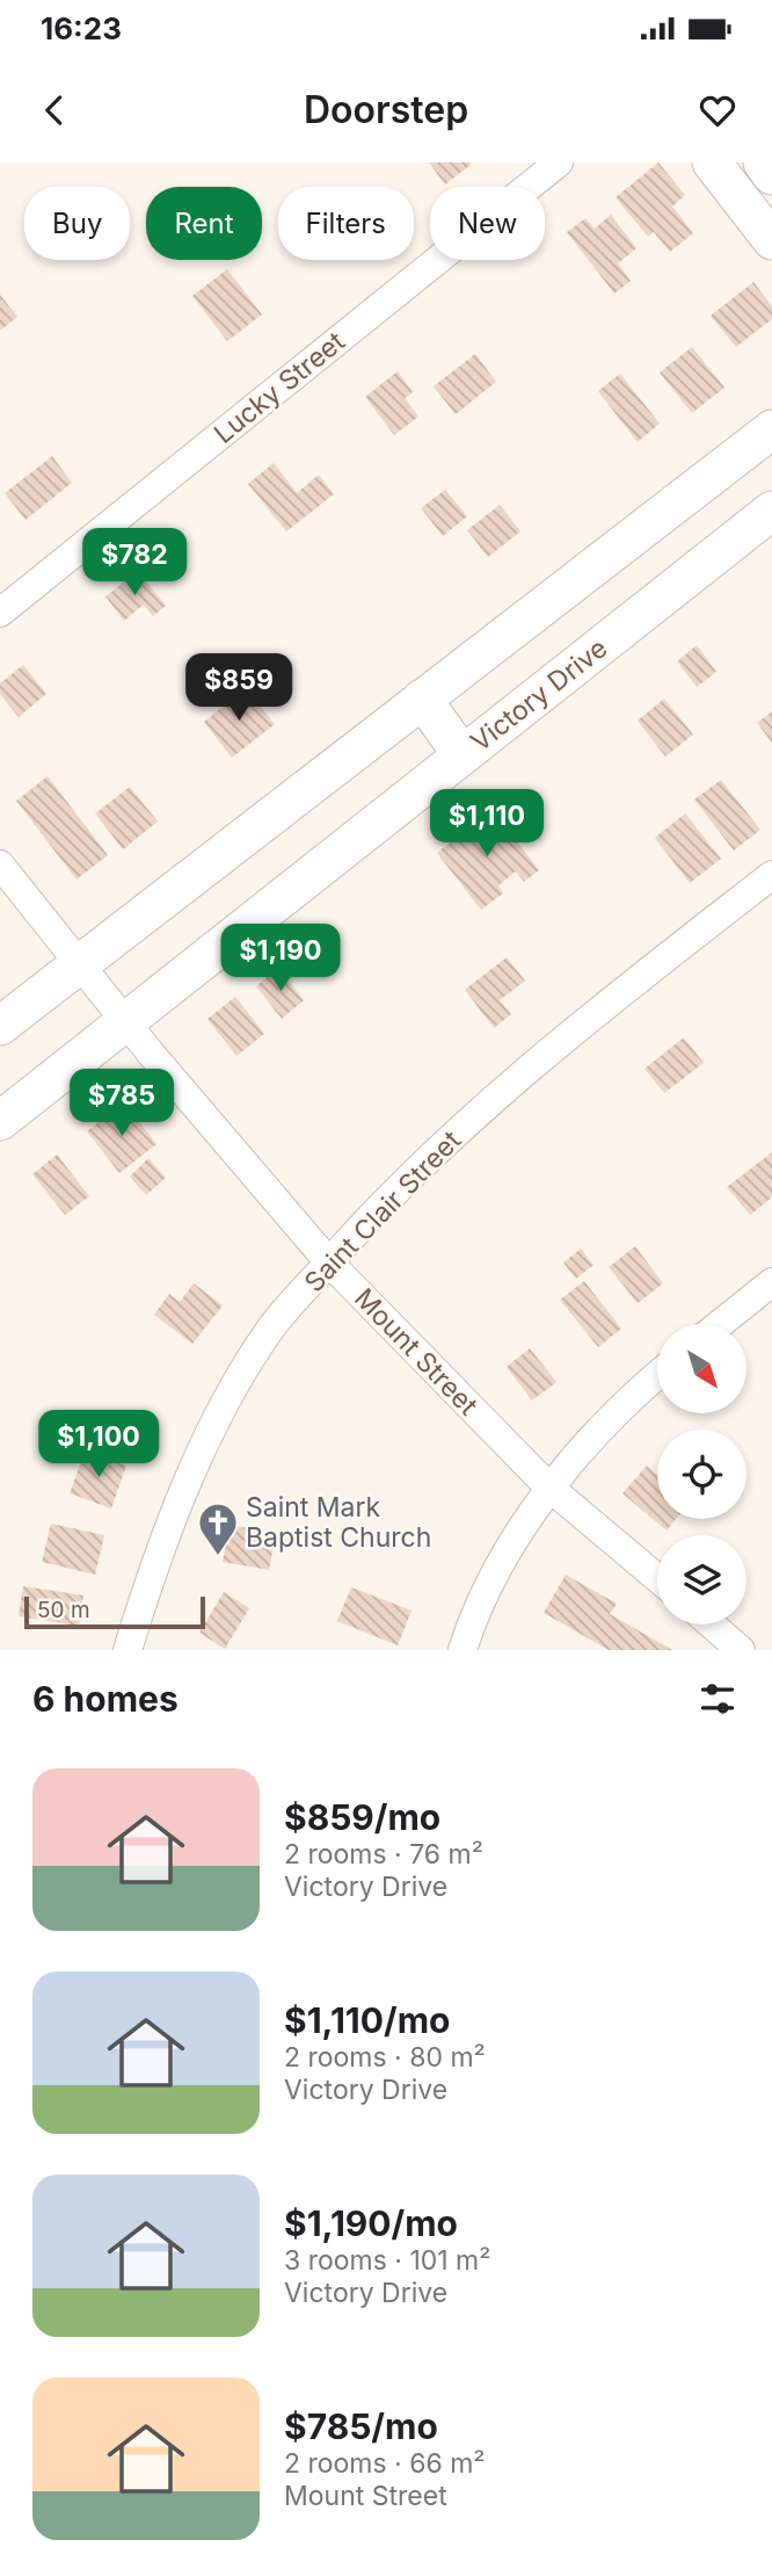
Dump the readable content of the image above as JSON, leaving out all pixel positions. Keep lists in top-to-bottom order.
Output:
{
  "streets": {
    "main road": ["Victory Drive"],
    "street": ["Lucky Street", "Saint Clair Street", "Mount Street"]
  },
  "crossings": [
    ["Victory Drive", "Mount Street"],
    ["Saint Clair Street", "Mount Street"]
  ],
  "places": {
    "church": ["Saint Mark Baptist Church"]
  },
  "scale_bar": "50 m",
  "north": "bottom right",
  "page": {
    "status": "16:23",
    "header": "Doorstep",
    "chip": [
      "Buy",
      "Rent",
      "Filters",
      "New"
    ],
    "price": [
      "$782",
      "$859",
      "$1,110",
      "$1,190",
      "$785",
      "$1,100"
    ],
    "scale": "50 m",
    "heading": "6 homes",
    "list": [
      {
        "name": "$859/mo",
        "note": "2 rooms · 76 m² · Victory Drive"
      },
      {
        "name": "$1,110/mo",
        "note": "2 rooms · 80 m² · Victory Drive"
      },
      {
        "name": "$1,190/mo",
        "note": "3 rooms · 101 m² · Victory Drive"
      },
      {
        "name": "$785/mo",
        "note": "2 rooms · 66 m² · Mount Street"
      }
    ]
  }
}
